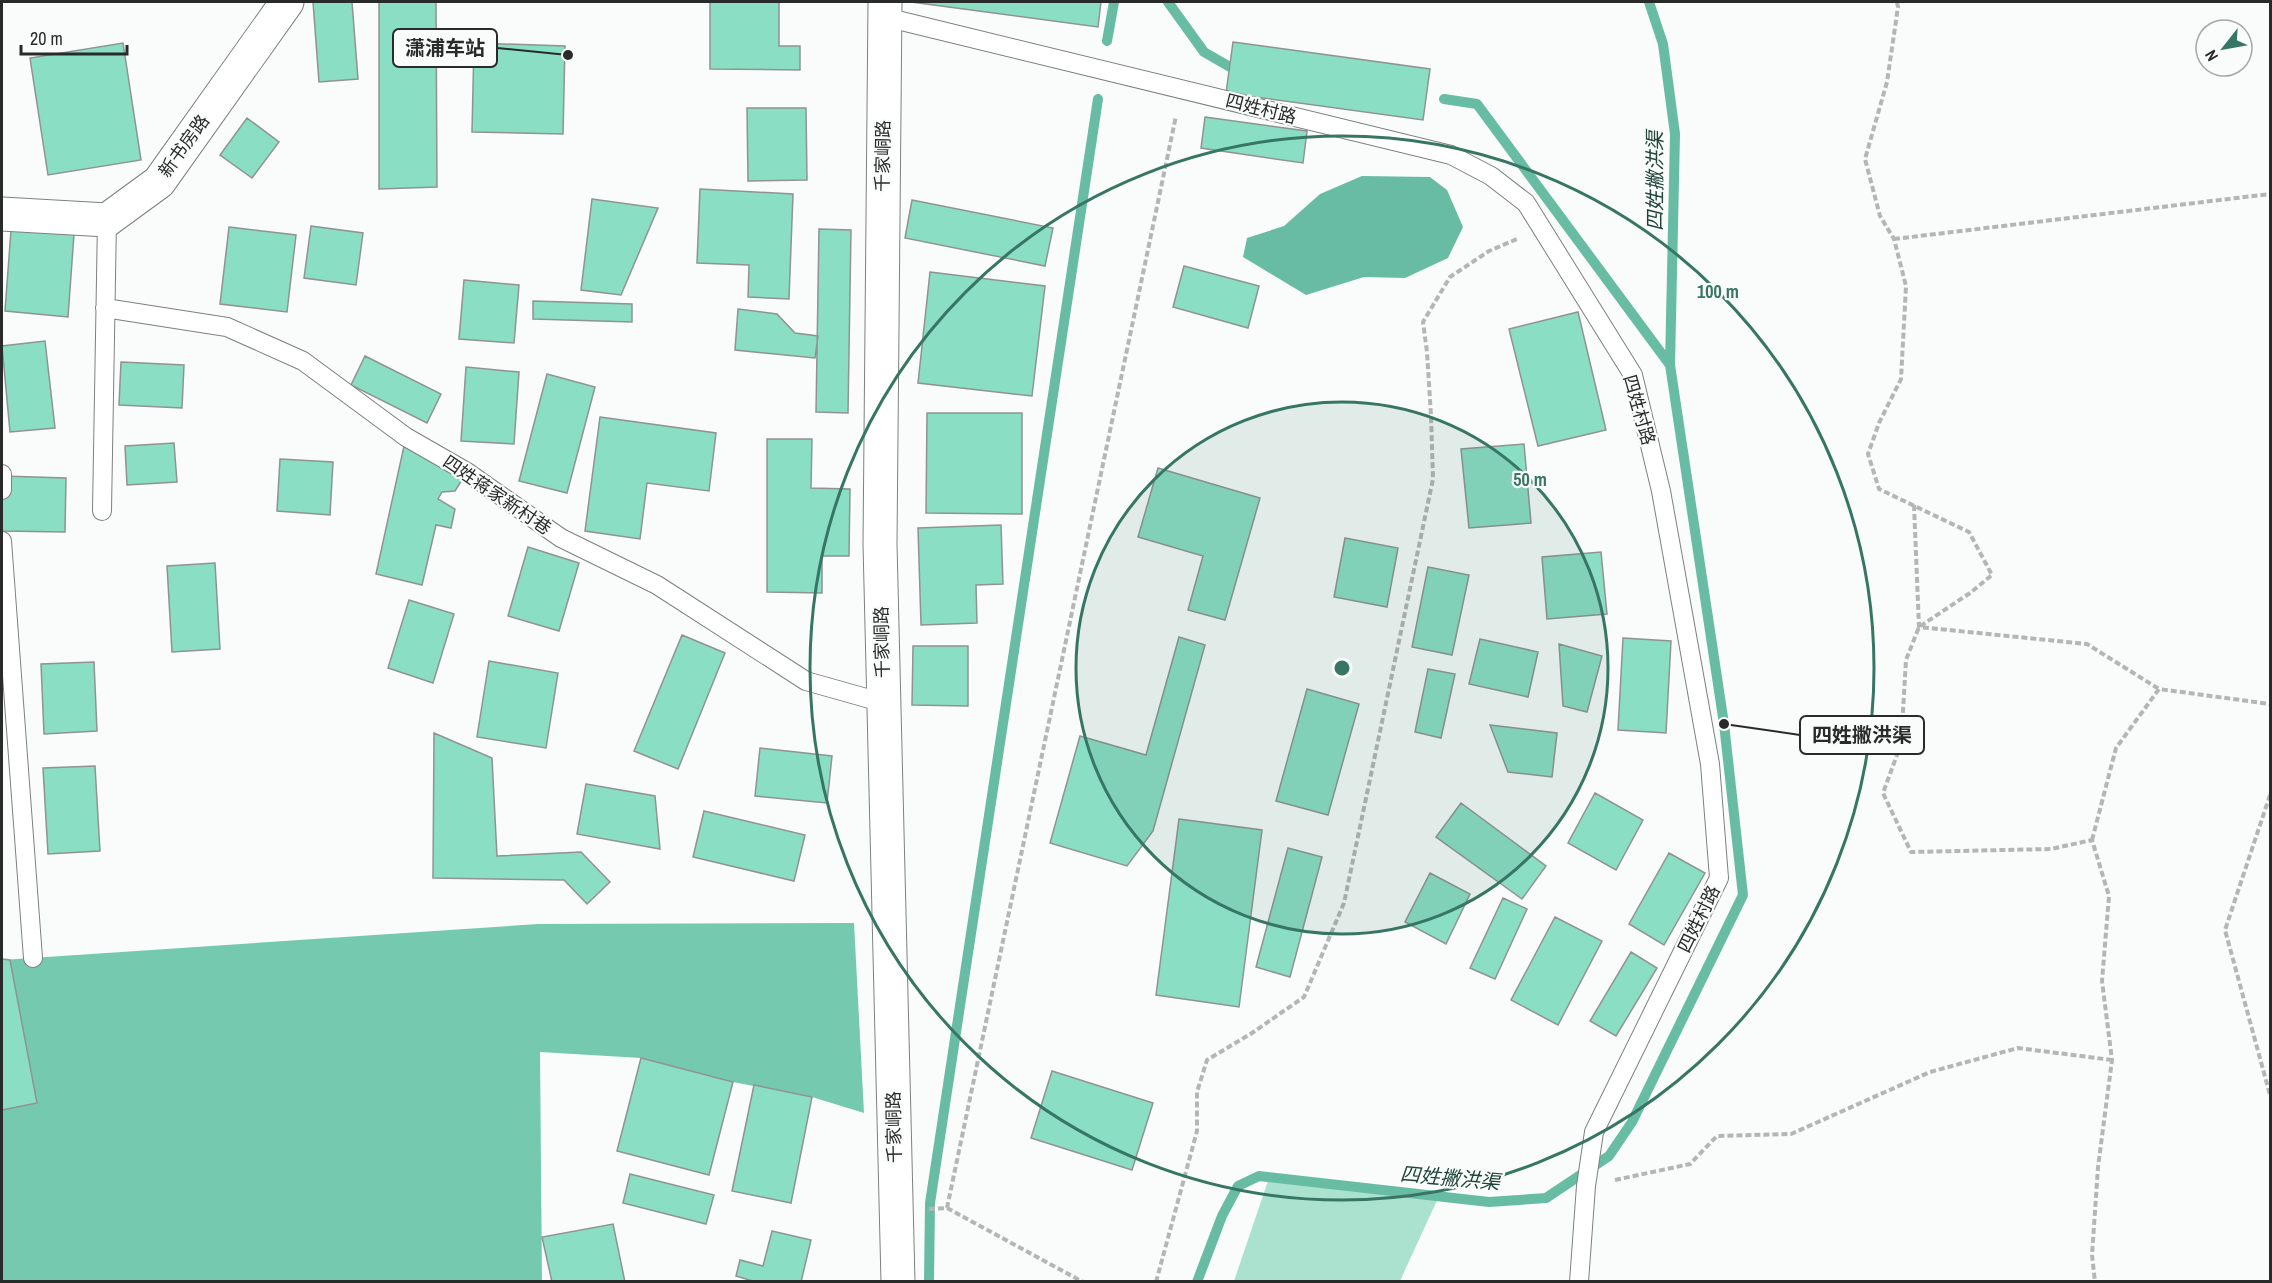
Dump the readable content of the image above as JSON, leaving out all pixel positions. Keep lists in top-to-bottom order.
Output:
{
  "streets": {
    "main road": ["新书房路", "千家峒路"],
    "lane": ["四姓村路", "四姓蒋家新村巷"]
  },
  "crossings": [
    ["四姓村路", "千家峒路"],
    ["千家峒路", "四姓蒋家新村巷"]
  ],
  "water": ["四姓撇洪渠"],
  "places": ["潇浦车站", "四姓撇洪渠"],
  "scale_bar": "20 m",
  "north": "bottom left",
  "rings": ["100 m", "50 m"]
}
